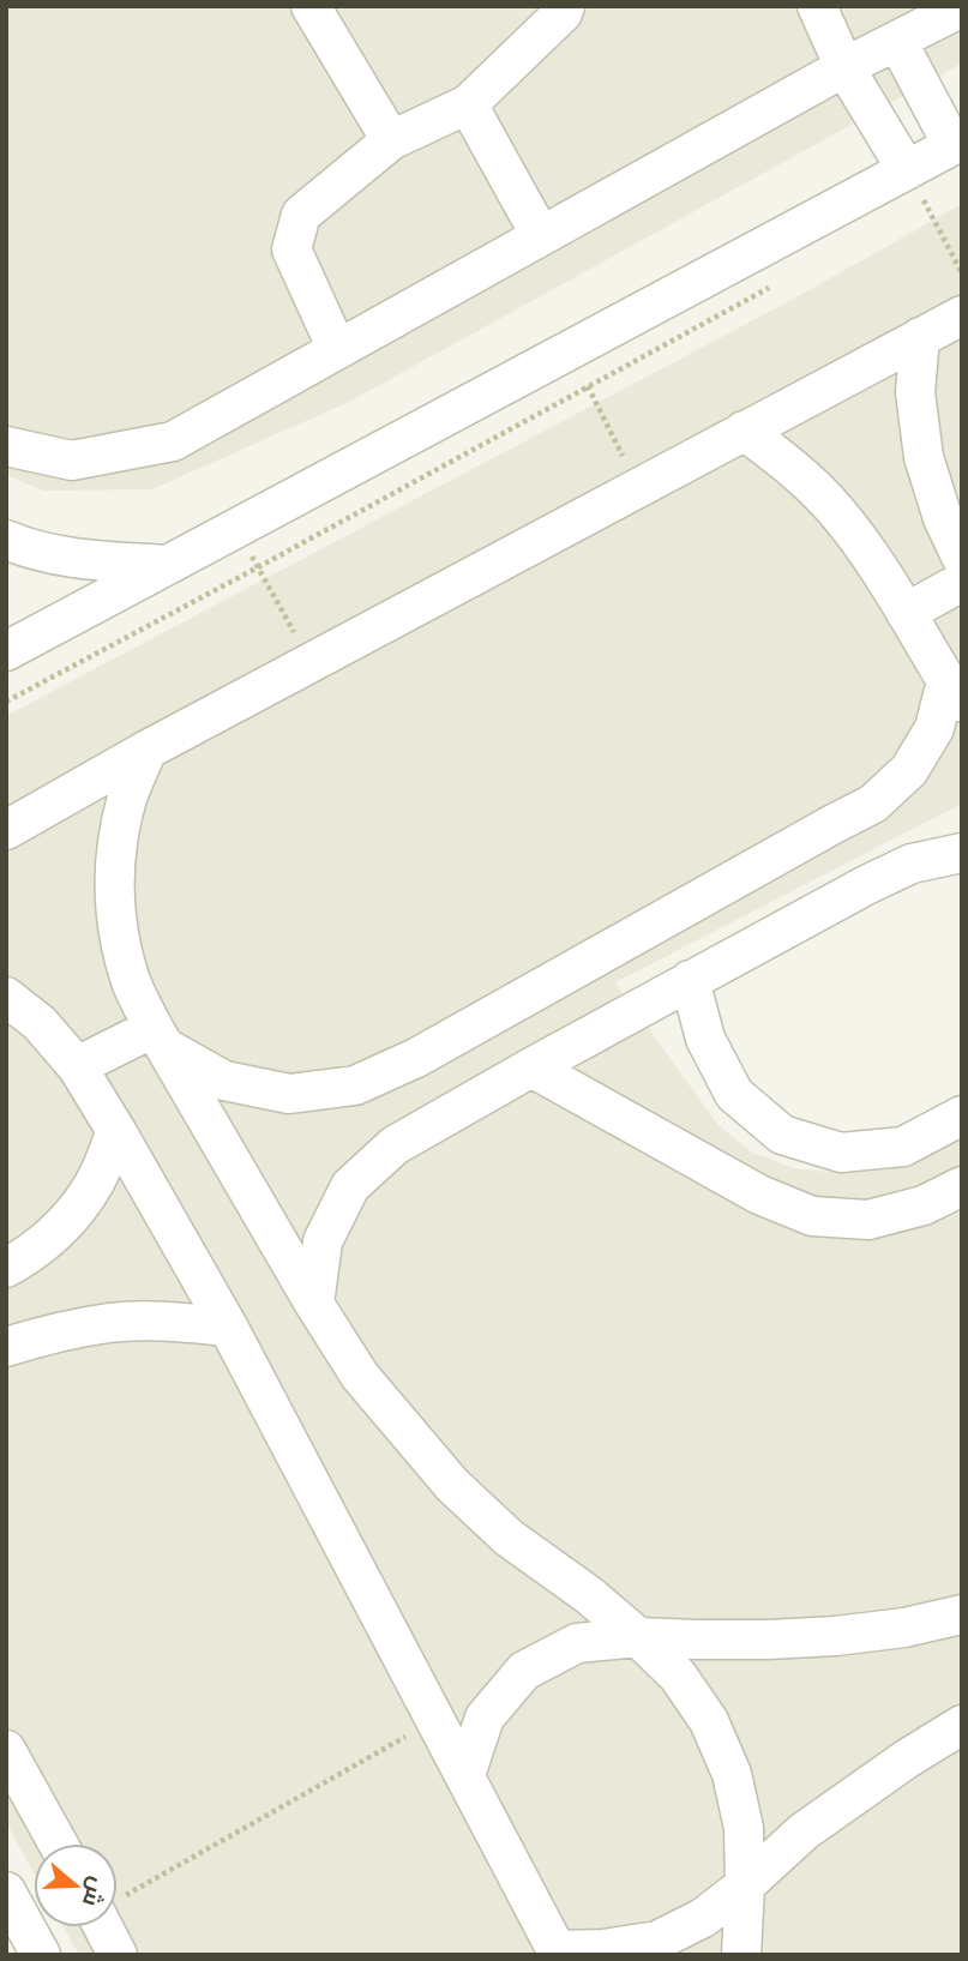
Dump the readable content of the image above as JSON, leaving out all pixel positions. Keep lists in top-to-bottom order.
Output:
{
  "north": "right"
}
